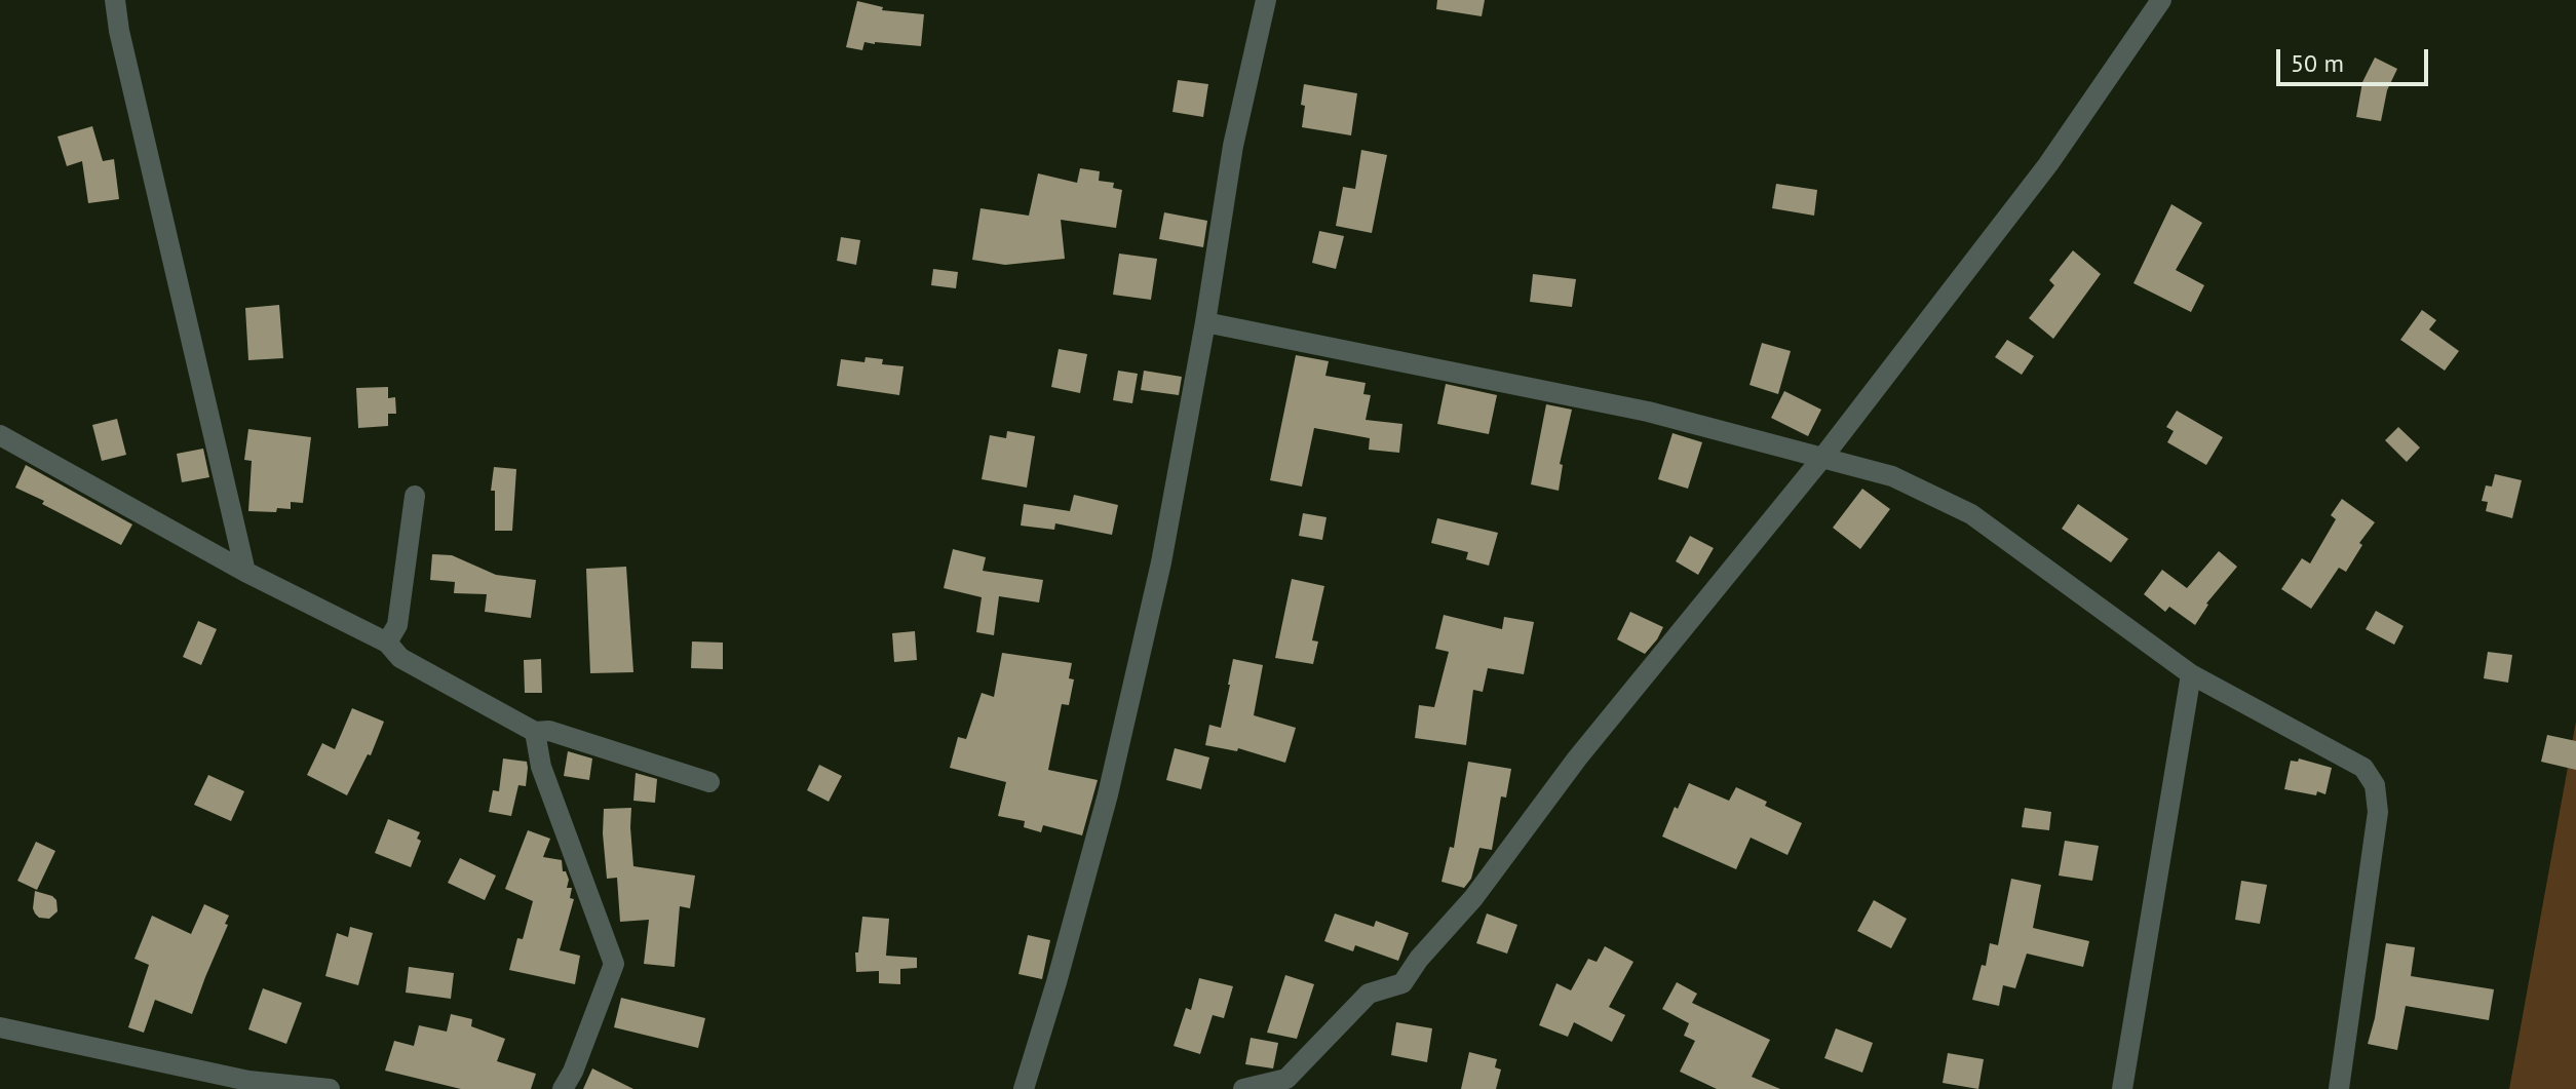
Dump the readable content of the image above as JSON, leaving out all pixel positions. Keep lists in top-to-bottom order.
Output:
{
  "scale_bar": "50 m"
}
